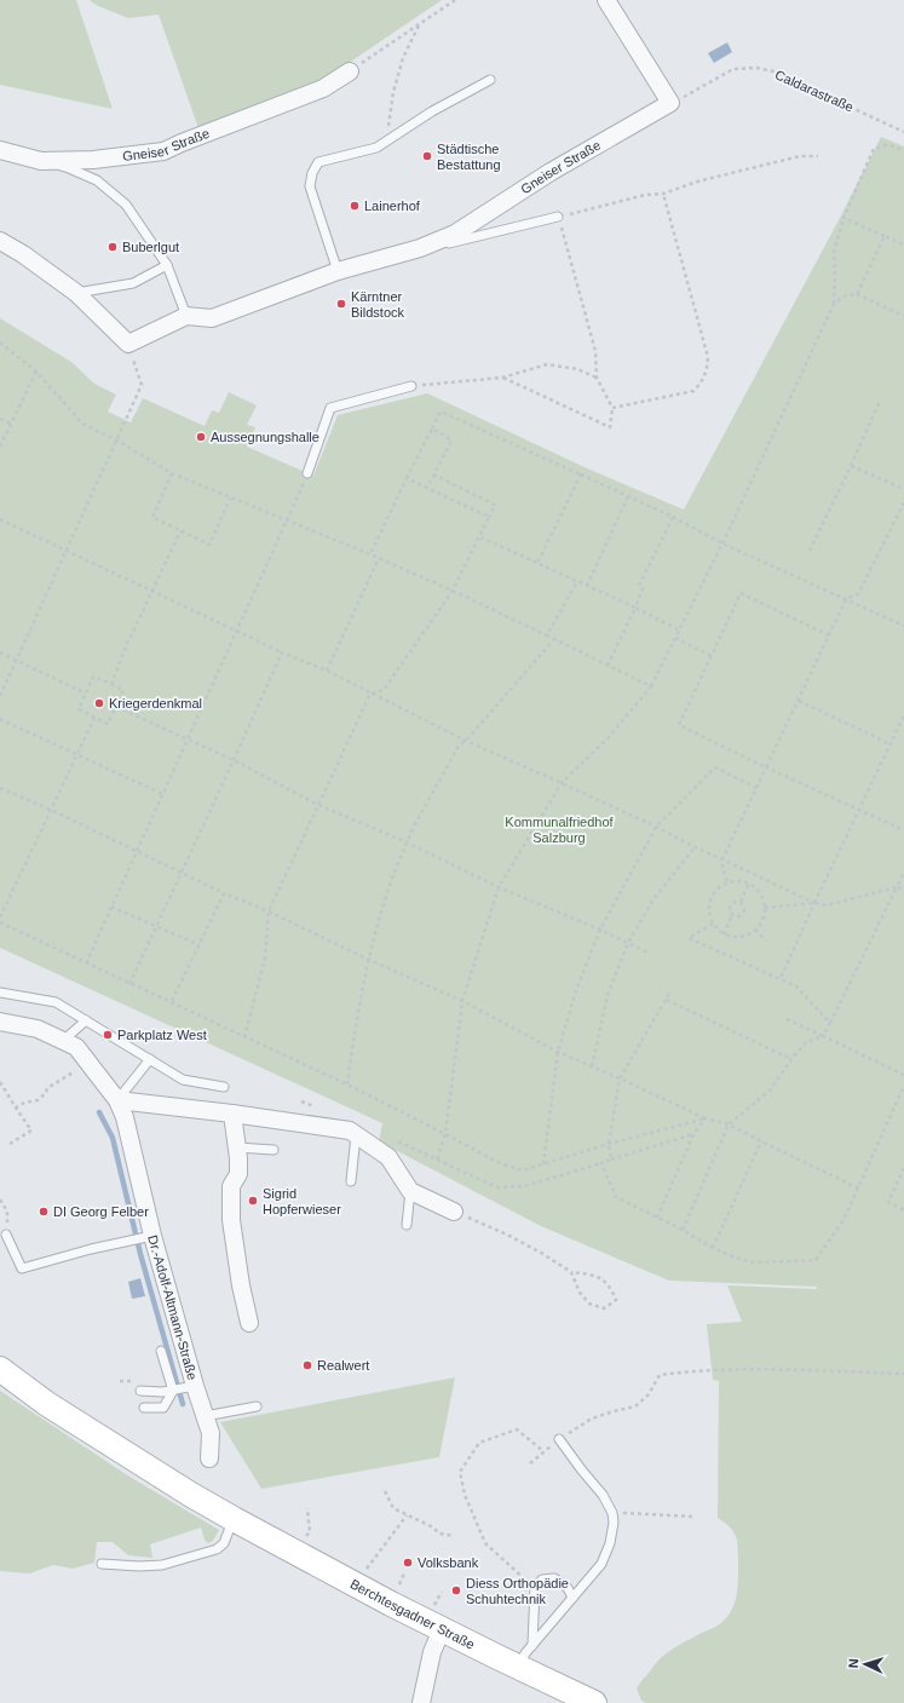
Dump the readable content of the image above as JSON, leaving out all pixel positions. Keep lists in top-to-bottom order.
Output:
{
  "streets": {
    "main road": ["Berchtesgadner Straße"],
    "street": ["Gneiser Straße", "Dr.-Adolf-Altmann-Straße"],
    "path": ["Caldarastraße"]
  },
  "crossings": [
    ["Caldarastraße", "Gneiser Straße"]
  ],
  "parks": ["Kommunalfriedhof Salzburg"],
  "places": [
    "Städtische Bestattung",
    "Lainerhof",
    "Buberlgut",
    "Kärntner Bildstock",
    "Aussegnungshalle",
    "Kriegerdenkmal",
    "Parkplatz West",
    "Sigrid Hopferwieser",
    "DI Georg Felber",
    "Realwert",
    "Volksbank",
    "Diess Orthopädie Schuhtechnik"
  ],
  "north": "left"
}
